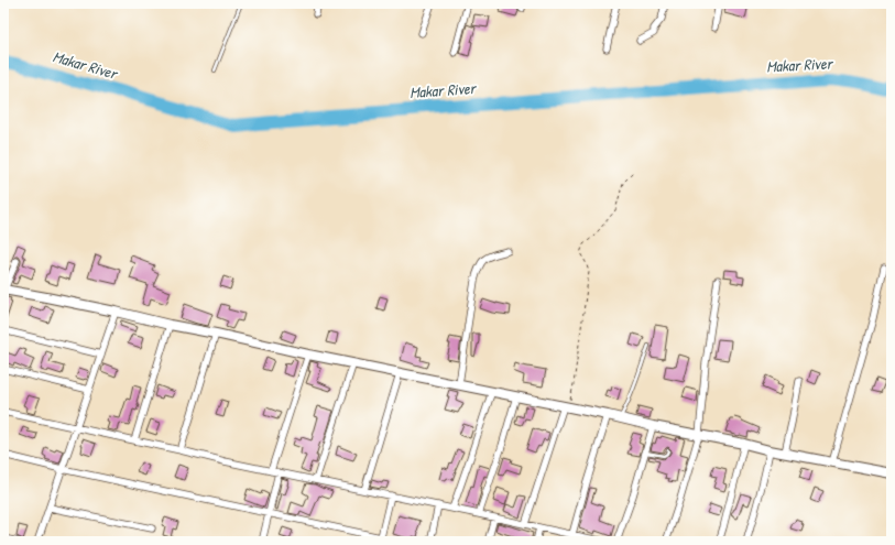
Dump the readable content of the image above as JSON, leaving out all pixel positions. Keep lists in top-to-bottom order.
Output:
{
  "water": ["Makar River"]
}
